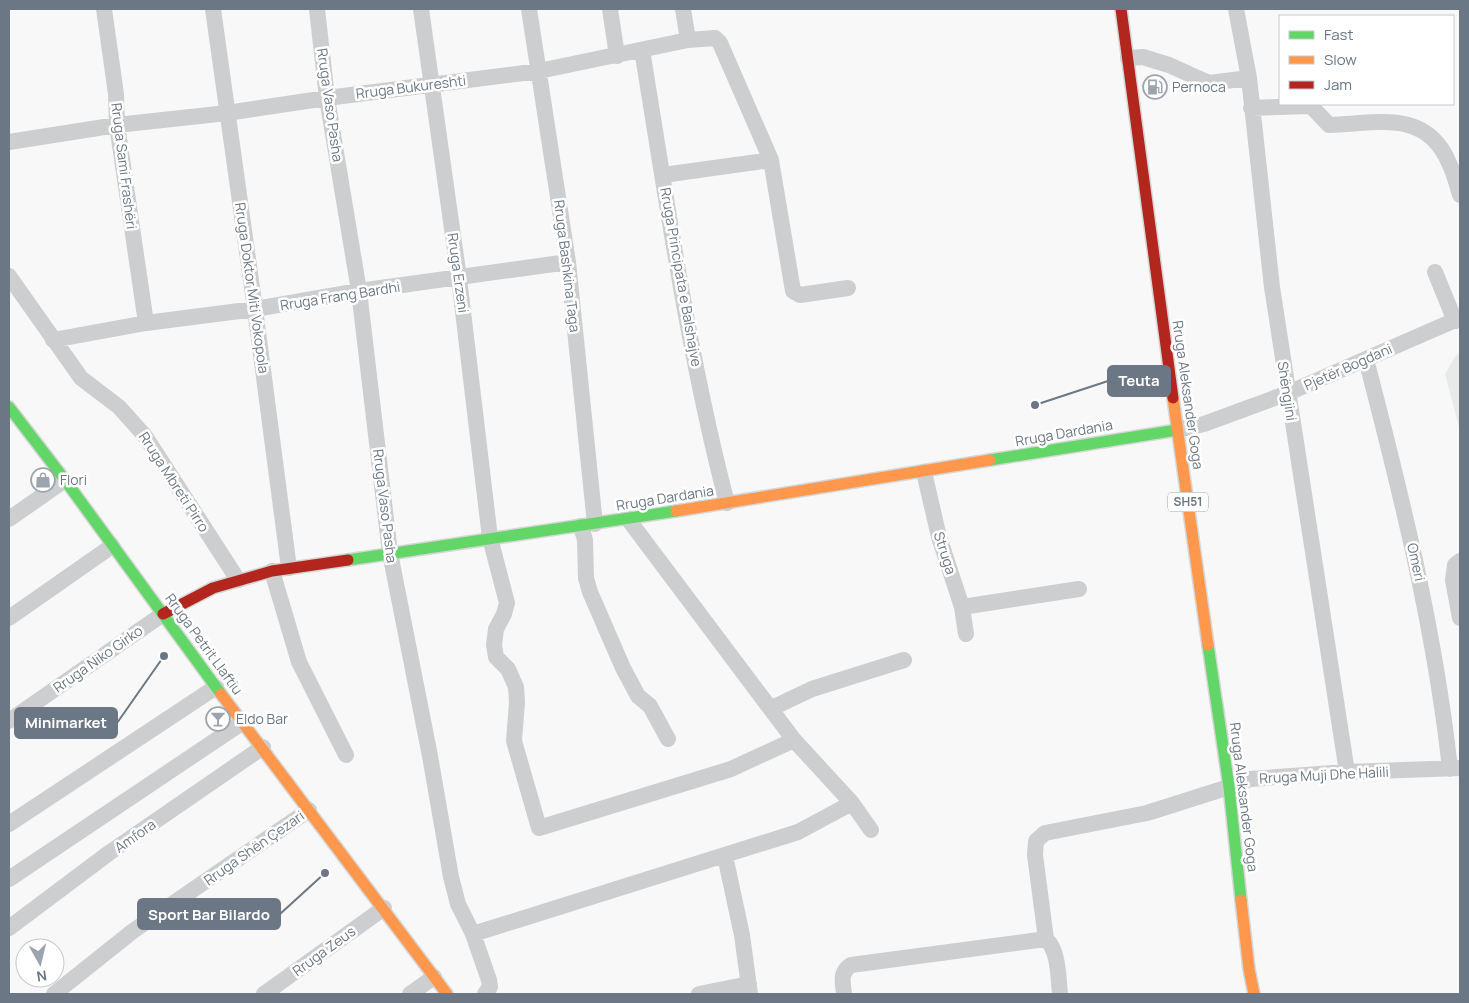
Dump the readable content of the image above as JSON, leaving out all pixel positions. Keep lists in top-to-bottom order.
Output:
{
  "streets": {
    "main road": [
      "Rruga Aleksander Goga",
      "Rruga Dardania",
      "SH51",
      "Rruga Petrit Llaftiu"
    ],
    "street": [
      "Rruga Bukureshti",
      "Rruga Vaso Pasha",
      "Rruga Sami Frashëri",
      "Rruga Bashkina Taga",
      "Rruga Erzeni",
      "Rruga Principata e Balshajve",
      "Rruga Doktor Miti Vokopola",
      "Rruga Frang Bardhi",
      "Pjetër Bogdani",
      "Shëngjini",
      "Rruga Mbreti Pirro",
      "Struga",
      "Omeri",
      "Rruga Niko Girko",
      "Rruga Muji Dhe Halili",
      "Amfora",
      "Rruga Shën Çezari",
      "Rruga Zeus"
    ]
  },
  "crossings": [
    ["Rruga Bukureshti", "Rruga Vaso Pasha"],
    ["Rruga Bukureshti", "Rruga Sami Frashëri"],
    ["Rruga Bukureshti", "Rruga Bashkina Taga"],
    ["Rruga Bukureshti", "Rruga Erzeni"],
    ["Rruga Bukureshti", "Rruga Principata e Balshajve"],
    ["Rruga Bukureshti", "Rruga Doktor Miti Vokopola"],
    ["Rruga Vaso Pasha", "Rruga Frang Bardhi"],
    ["Rruga Vaso Pasha", "Rruga Dardania"],
    ["Rruga Sami Frashëri", "Rruga Frang Bardhi"],
    ["Rruga Bashkina Taga", "Rruga Frang Bardhi"],
    ["Rruga Bashkina Taga", "Rruga Dardania"],
    ["Rruga Erzeni", "Rruga Frang Bardhi"],
    ["Rruga Erzeni", "Rruga Dardania"],
    ["Rruga Principata e Balshajve", "Rruga Dardania"],
    ["Rruga Doktor Miti Vokopola", "Rruga Frang Bardhi"],
    ["Rruga Doktor Miti Vokopola", "Rruga Dardania"],
    ["Rruga Frang Bardhi", "Rruga Mbreti Pirro"],
    ["Pjetër Bogdani", "Shëngjini"],
    ["Pjetër Bogdani", "Rruga Aleksander Goga"],
    ["Pjetër Bogdani", "Rruga Dardania"],
    ["Pjetër Bogdani", "Omeri"],
    ["Shëngjini", "Rruga Muji Dhe Halili"],
    ["Rruga Aleksander Goga", "Rruga Dardania"],
    ["Rruga Aleksander Goga", "Rruga Muji Dhe Halili"],
    ["Rruga Dardania", "Rruga Mbreti Pirro"],
    ["Rruga Dardania", "Struga"],
    ["Rruga Dardania", "Rruga Petrit Llaftiu"],
    ["Rruga Dardania", "Rruga Niko Girko"],
    ["Omeri", "Rruga Muji Dhe Halili"],
    ["Rruga Petrit Llaftiu", "Rruga Niko Girko"],
    ["Rruga Petrit Llaftiu", "Amfora"],
    ["Rruga Petrit Llaftiu", "Rruga Shën Çezari"],
    ["Rruga Petrit Llaftiu", "Rruga Zeus"]
  ],
  "places": {
    "fuel station": ["Pernoca"],
    "other": ["Teuta", "Minimarket", "Sport Bar Bilardo"],
    "shop": ["Flori"],
    "bar": ["Eldo Bar"]
  },
  "legend": ["Fast", "Slow", "Jam"],
  "north": "bottom"
}
